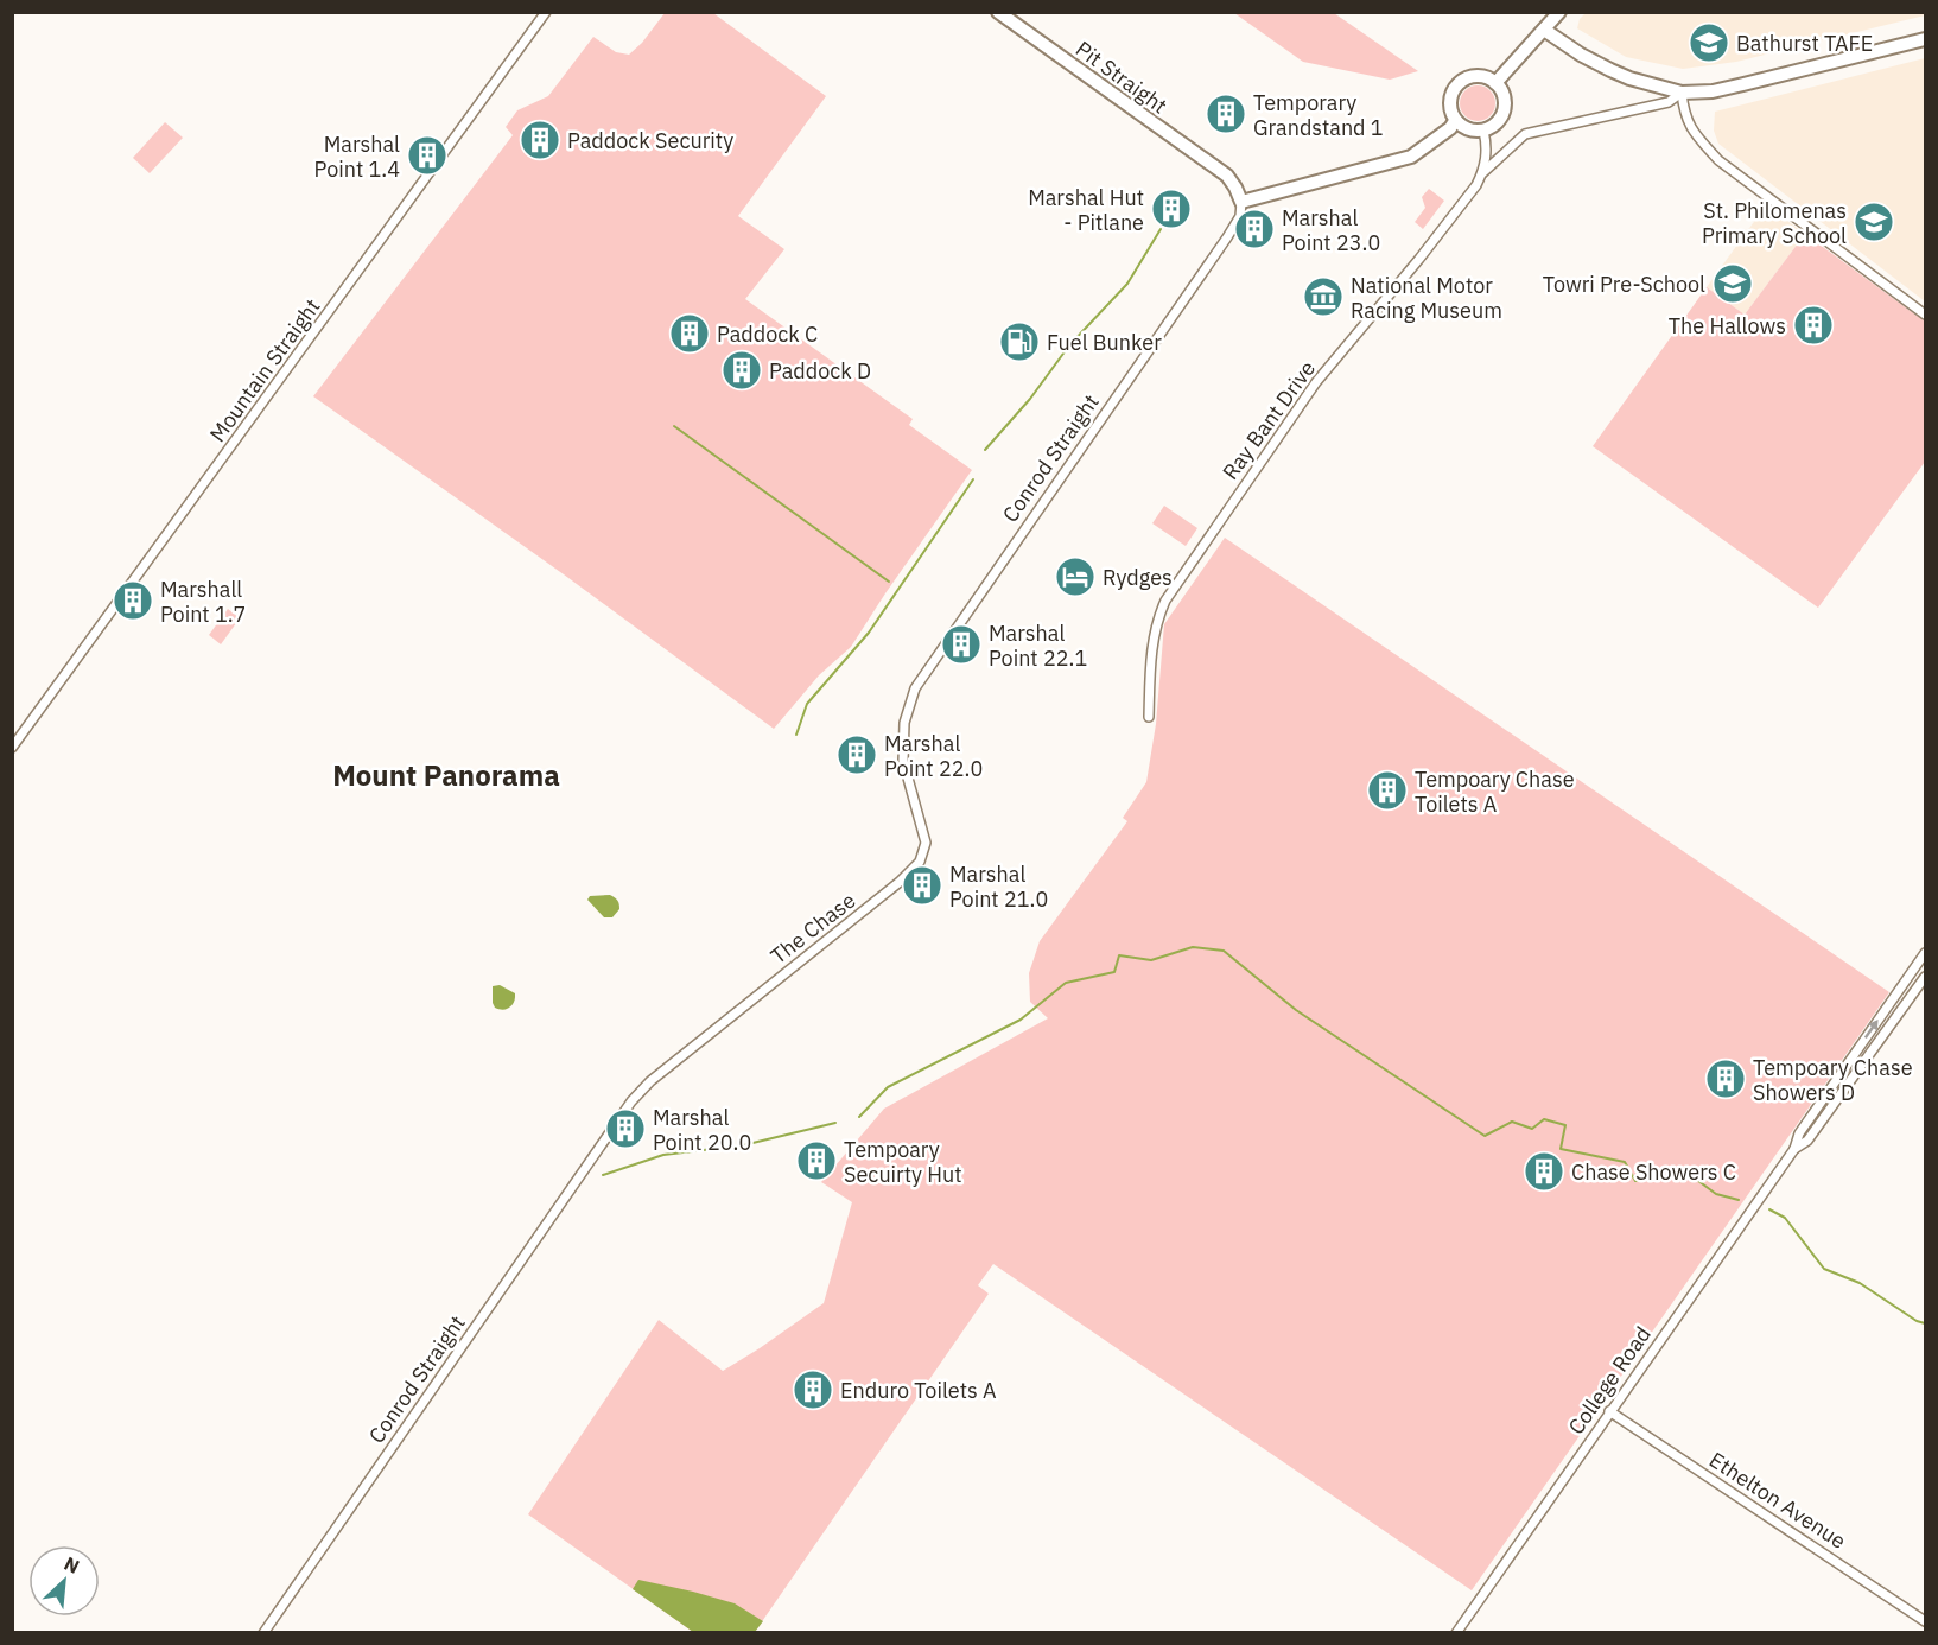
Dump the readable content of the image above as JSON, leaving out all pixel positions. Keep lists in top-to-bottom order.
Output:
{
  "streets": {
    "street": [
      "Pit Straight",
      "Mountain Straight",
      "Ray Bant Drive",
      "Conrod Straight",
      "The Chase",
      "College Road",
      "Ethelton Avenue"
    ]
  },
  "crossings": [
    ["Pit Straight", "Conrod Straight"],
    ["Conrod Straight", "The Chase"],
    ["College Road", "Ethelton Avenue"]
  ],
  "districts": ["Mount Panorama"],
  "places": {
    "school or university": ["Bathurst TAFE", "St. Philomenas Primary School", "Towri Pre-School"],
    "building": [
      "Temporary Grandstand 1",
      "Paddock Security",
      "Marshal Point 1.4",
      "Marshal Hut - Pitlane",
      "Marshal Point 23.0",
      "The Hallows",
      "Paddock C",
      "Paddock D",
      "Marshall Point 1.7",
      "Marshal Point 22.1",
      "Marshal Point 22.0",
      "Tempoary Chase Toilets A",
      "Marshal Point 21.0",
      "Tempoary Chase Showers D",
      "Marshal Point 20.0",
      "Tempoary Secuirty Hut",
      "Chase Showers C",
      "Enduro Toilets A"
    ],
    "museum": ["National Motor Racing Museum"],
    "fuel station": ["Fuel Bunker"],
    "hotel": ["Rydges"]
  },
  "north": "top right"
}
